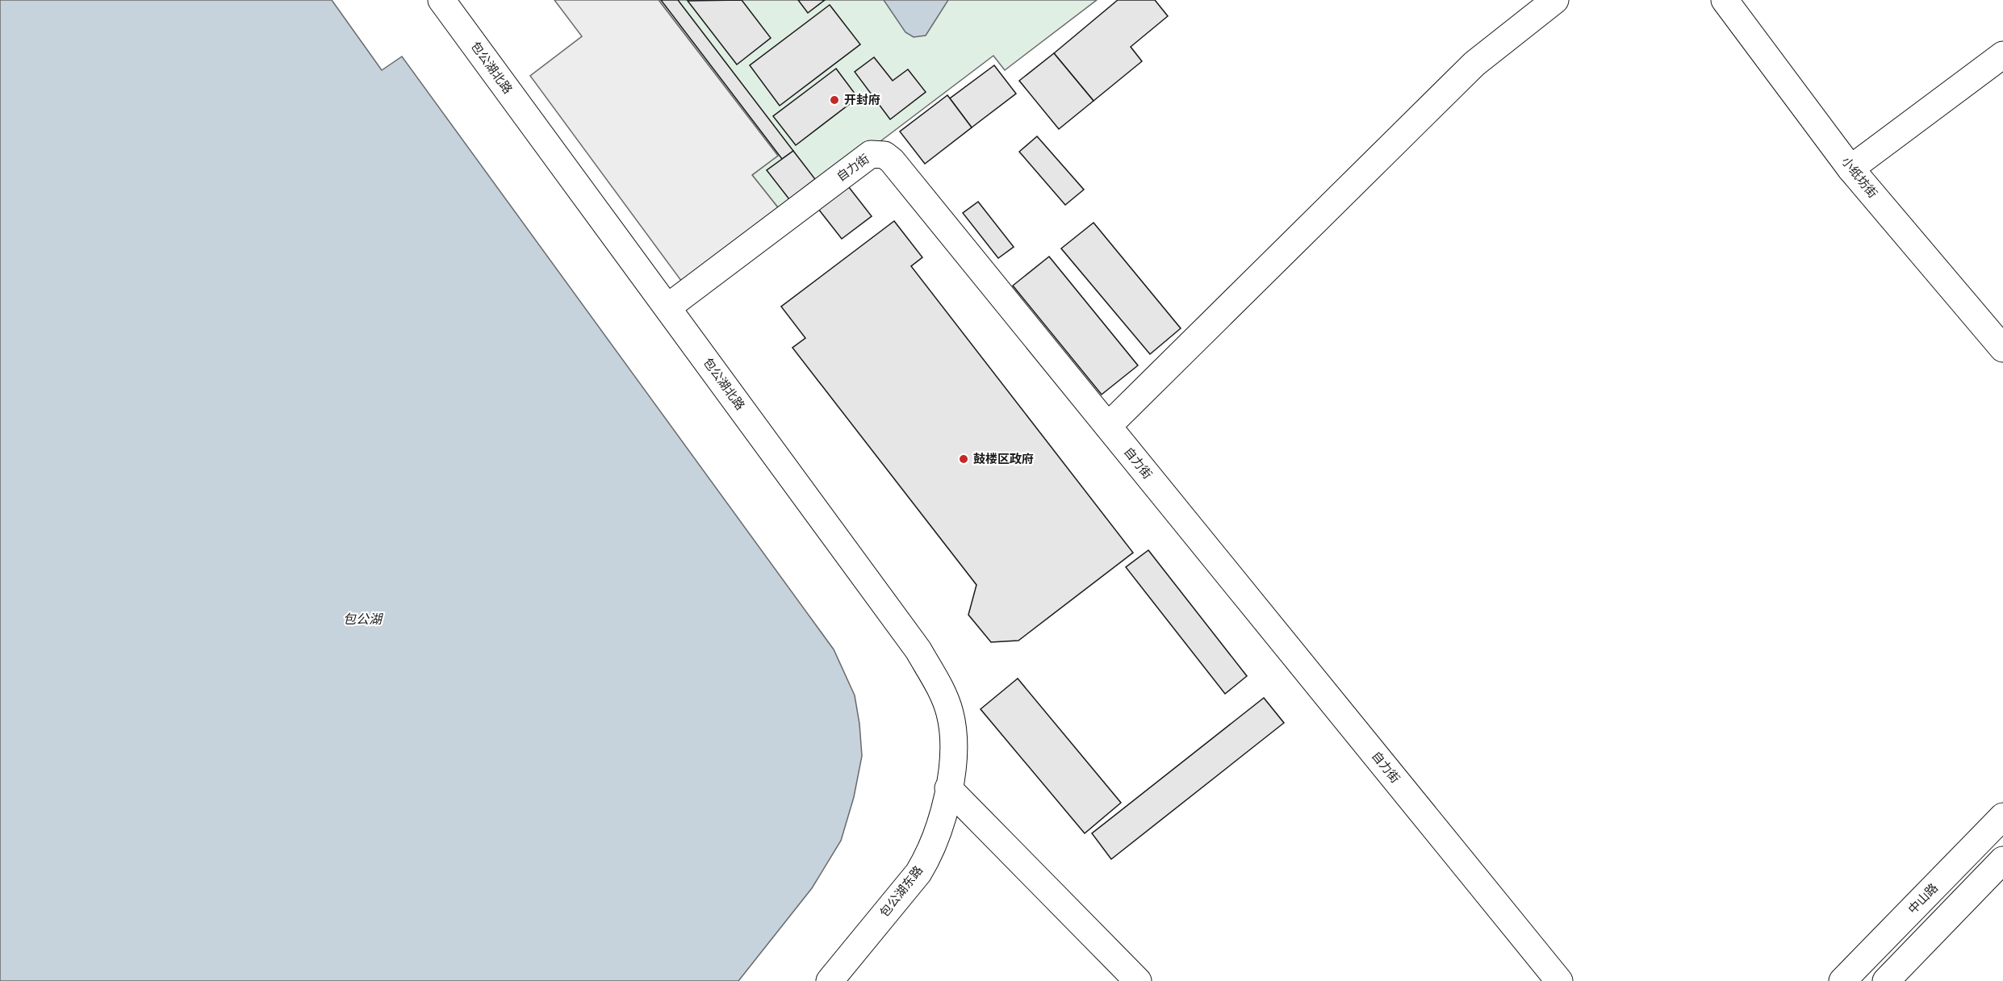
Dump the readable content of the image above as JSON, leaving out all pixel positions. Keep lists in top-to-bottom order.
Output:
{
  "streets": {
    "street": [
      "包公湖北路",
      "自力街",
      "小纸坊街",
      "包公湖东路",
      "中山路"
    ]
  },
  "crossings": [
    ["包公湖北路", "自力街"],
    ["包公湖北路", "包公湖东路"]
  ],
  "water": ["包公湖"],
  "places": ["开封府", "鼓楼区政府"]
}
